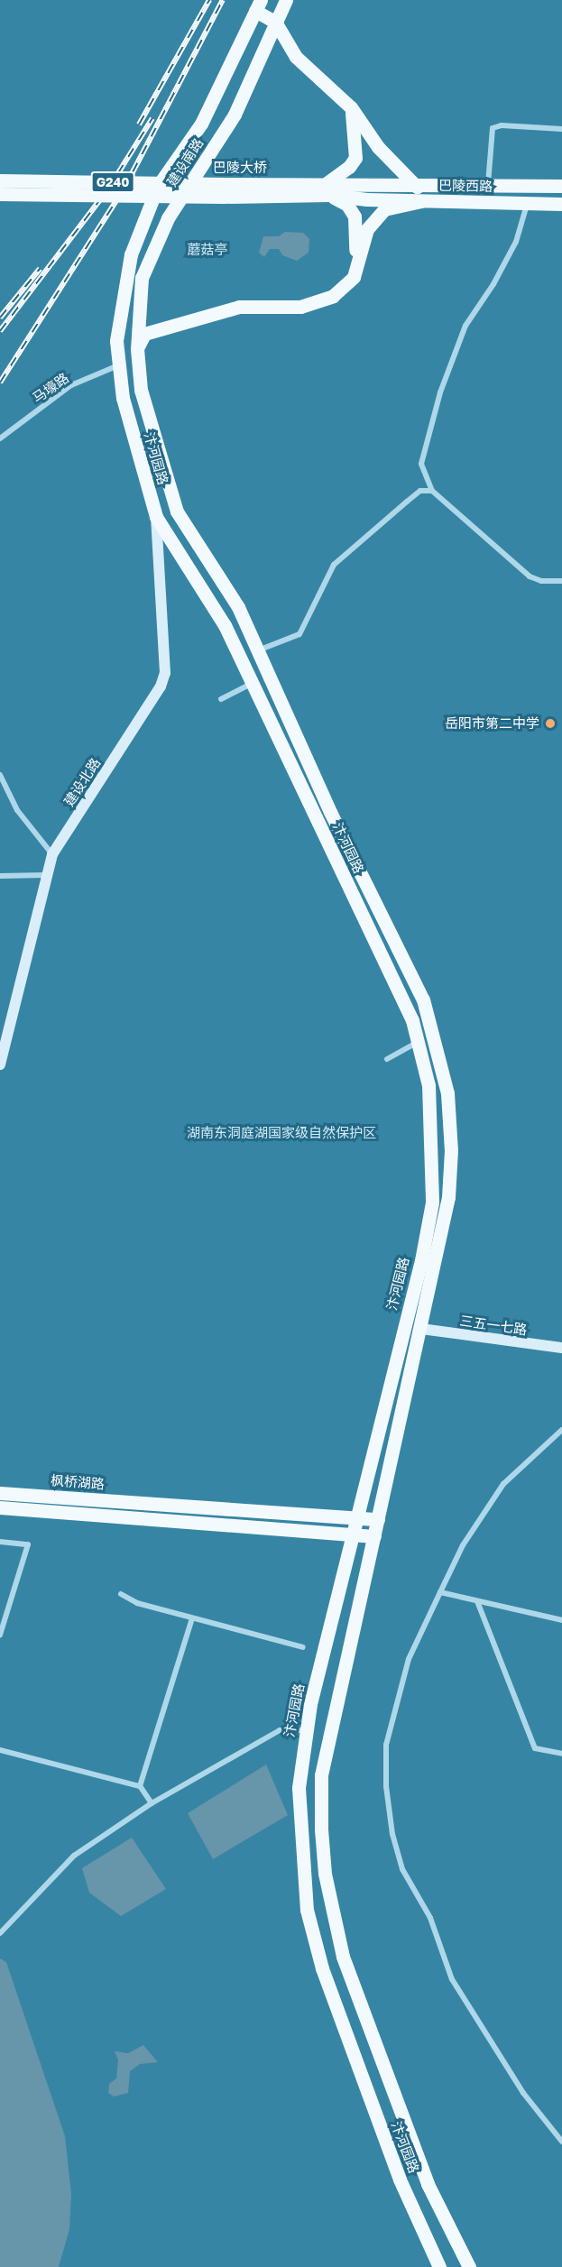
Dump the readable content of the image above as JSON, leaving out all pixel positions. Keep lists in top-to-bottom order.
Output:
{
  "streets": {
    "main road": [
      "建设南路",
      "巴陵大桥",
      "G240",
      "巴陵西路",
      "汴河园路",
      "建设北路",
      "三五一七路",
      "枫桥湖路"
    ],
    "street": ["马壕路"]
  },
  "crossings": [
    ["建设南路", "汴河园路"],
    ["巴陵大桥", "巴陵西路"],
    ["马壕路", "汴河园路"],
    ["汴河园路", "建设北路"],
    ["汴河园路", "三五一七路"]
  ],
  "parks": ["蘑菇亭", "湖南东洞庭湖国家级自然保护区"],
  "places": ["岳阳市第二中学"]
}
